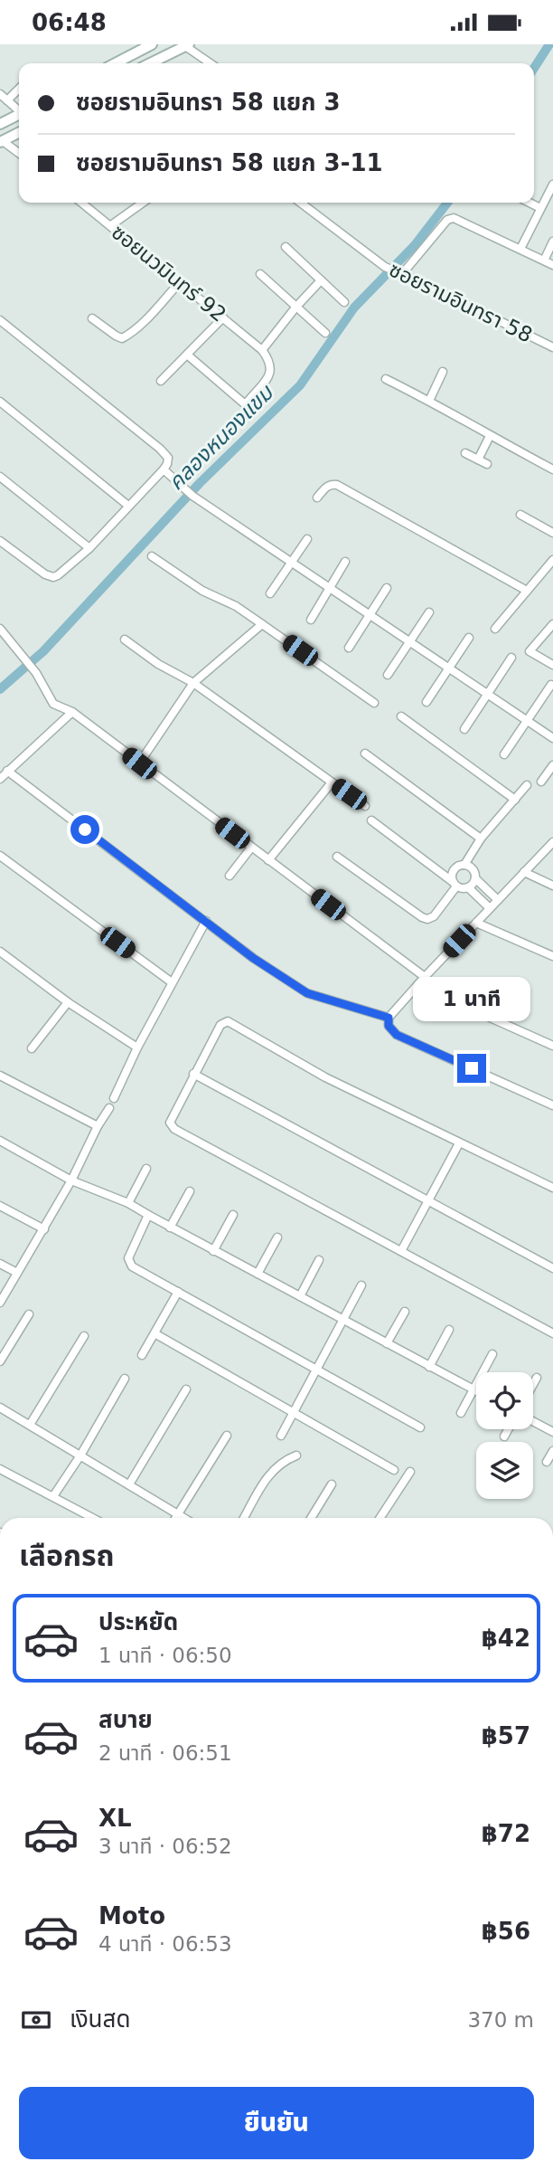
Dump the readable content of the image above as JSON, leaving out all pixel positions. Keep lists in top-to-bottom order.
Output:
{
  "streets": {
    "street": ["ซอยนวมินทร์ 92", "ซอยรามอินทรา 58"]
  },
  "water": ["คลองหนองแขม"],
  "page": {
    "status": "06:48",
    "banner": ["ซอยรามอินทรา 58 แยก 3", "ซอยรามอินทรา 58 แยก 3-11"],
    "bubble": "1 นาที",
    "heading": "เลือกรถ",
    "list": [
      {
        "name": "ประหยัด",
        "note": "1 นาที · 06:50",
        "value": "฿42"
      },
      {
        "name": "สบาย",
        "note": "2 นาที · 06:51",
        "value": "฿57"
      },
      {
        "name": "XL",
        "note": "3 นาที · 06:52",
        "value": "฿72"
      },
      {
        "name": "Moto",
        "note": "4 นาที · 06:53",
        "value": "฿56"
      }
    ],
    "pay": ["เงินสด", "370 m"],
    "buttons": "ยืนยัน"
  }
}
